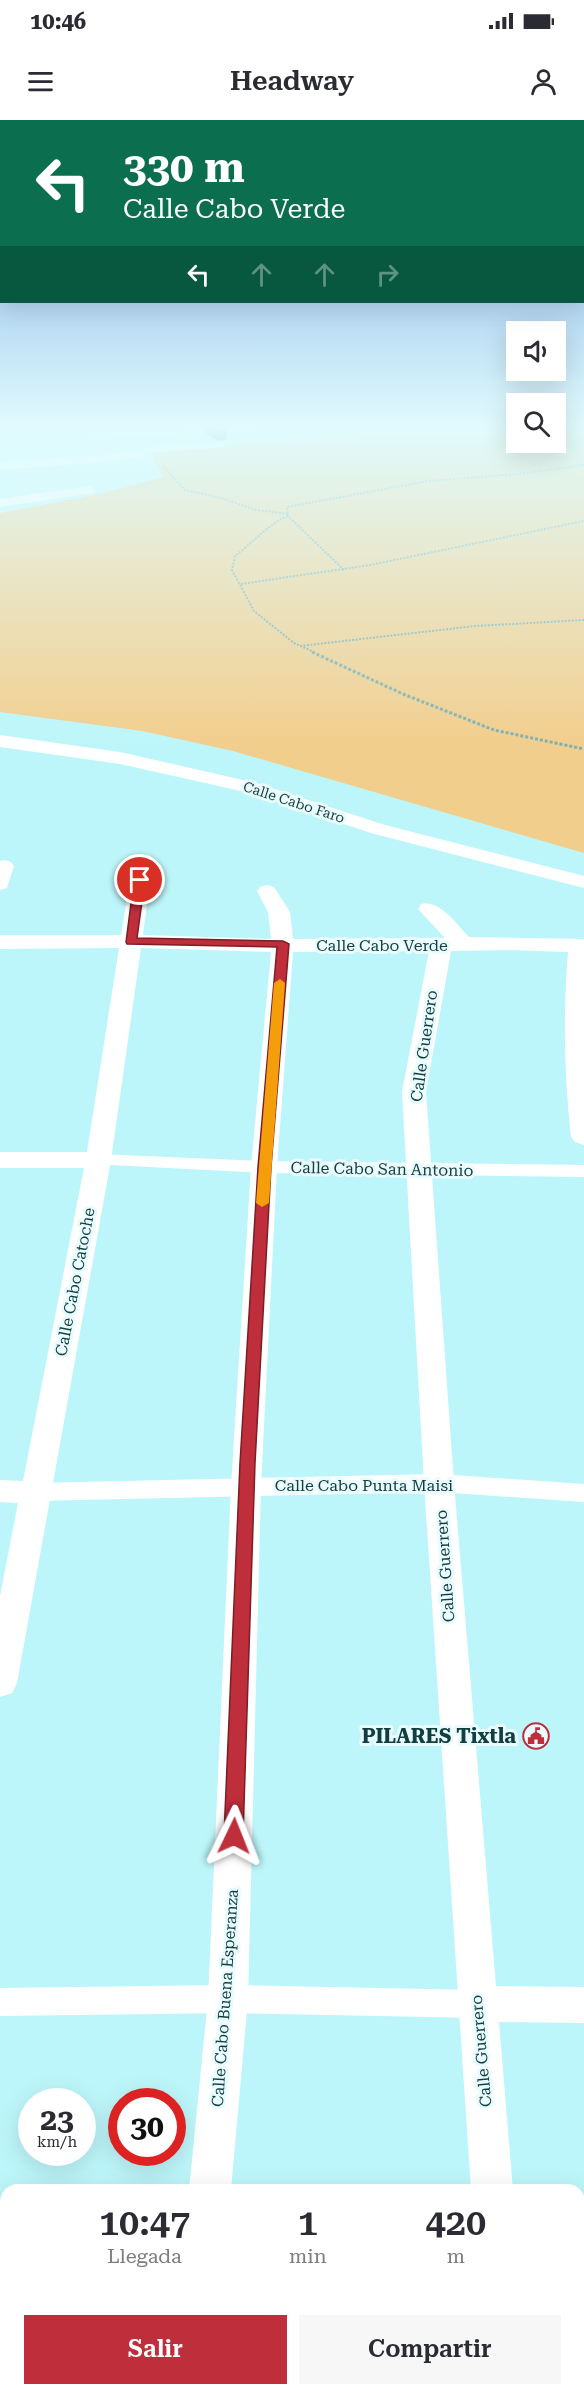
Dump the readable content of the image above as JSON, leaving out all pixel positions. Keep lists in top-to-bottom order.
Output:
{
  "streets": {
    "street": [
      "Calle Cabo Faro",
      "Calle Cabo Verde",
      "Calle Guerrero",
      "Calle Cabo San Antonio",
      "Calle Cabo Catoche",
      "Calle Cabo Punta Maisi",
      "Calle Cabo Buena Esperanza"
    ]
  },
  "crossings": [
    ["Calle Cabo Verde", "Calle Guerrero"],
    ["Calle Cabo Verde", "Calle Cabo Catoche"],
    ["Calle Cabo Verde", "Calle Cabo Buena Esperanza"],
    ["Calle Guerrero", "Calle Cabo San Antonio"],
    ["Calle Guerrero", "Calle Cabo Punta Maisi"],
    ["Calle Cabo San Antonio", "Calle Cabo Catoche"],
    ["Calle Cabo San Antonio", "Calle Cabo Buena Esperanza"],
    ["Calle Cabo Catoche", "Calle Cabo Punta Maisi"],
    ["Calle Cabo Punta Maisi", "Calle Cabo Buena Esperanza"]
  ],
  "places": {
    "public building": ["PILARES Tixtla"]
  },
  "page": {
    "status": "10:46",
    "header": "Headway",
    "turn": ["330 m", "Calle Cabo Verde"],
    "speed": "23 km/h",
    "limit": "30",
    "eta": [
      "10:47",
      "Llegada",
      "1",
      "min",
      "420",
      "m"
    ],
    "buttons": ["Salir", "Compartir"]
  }
}
